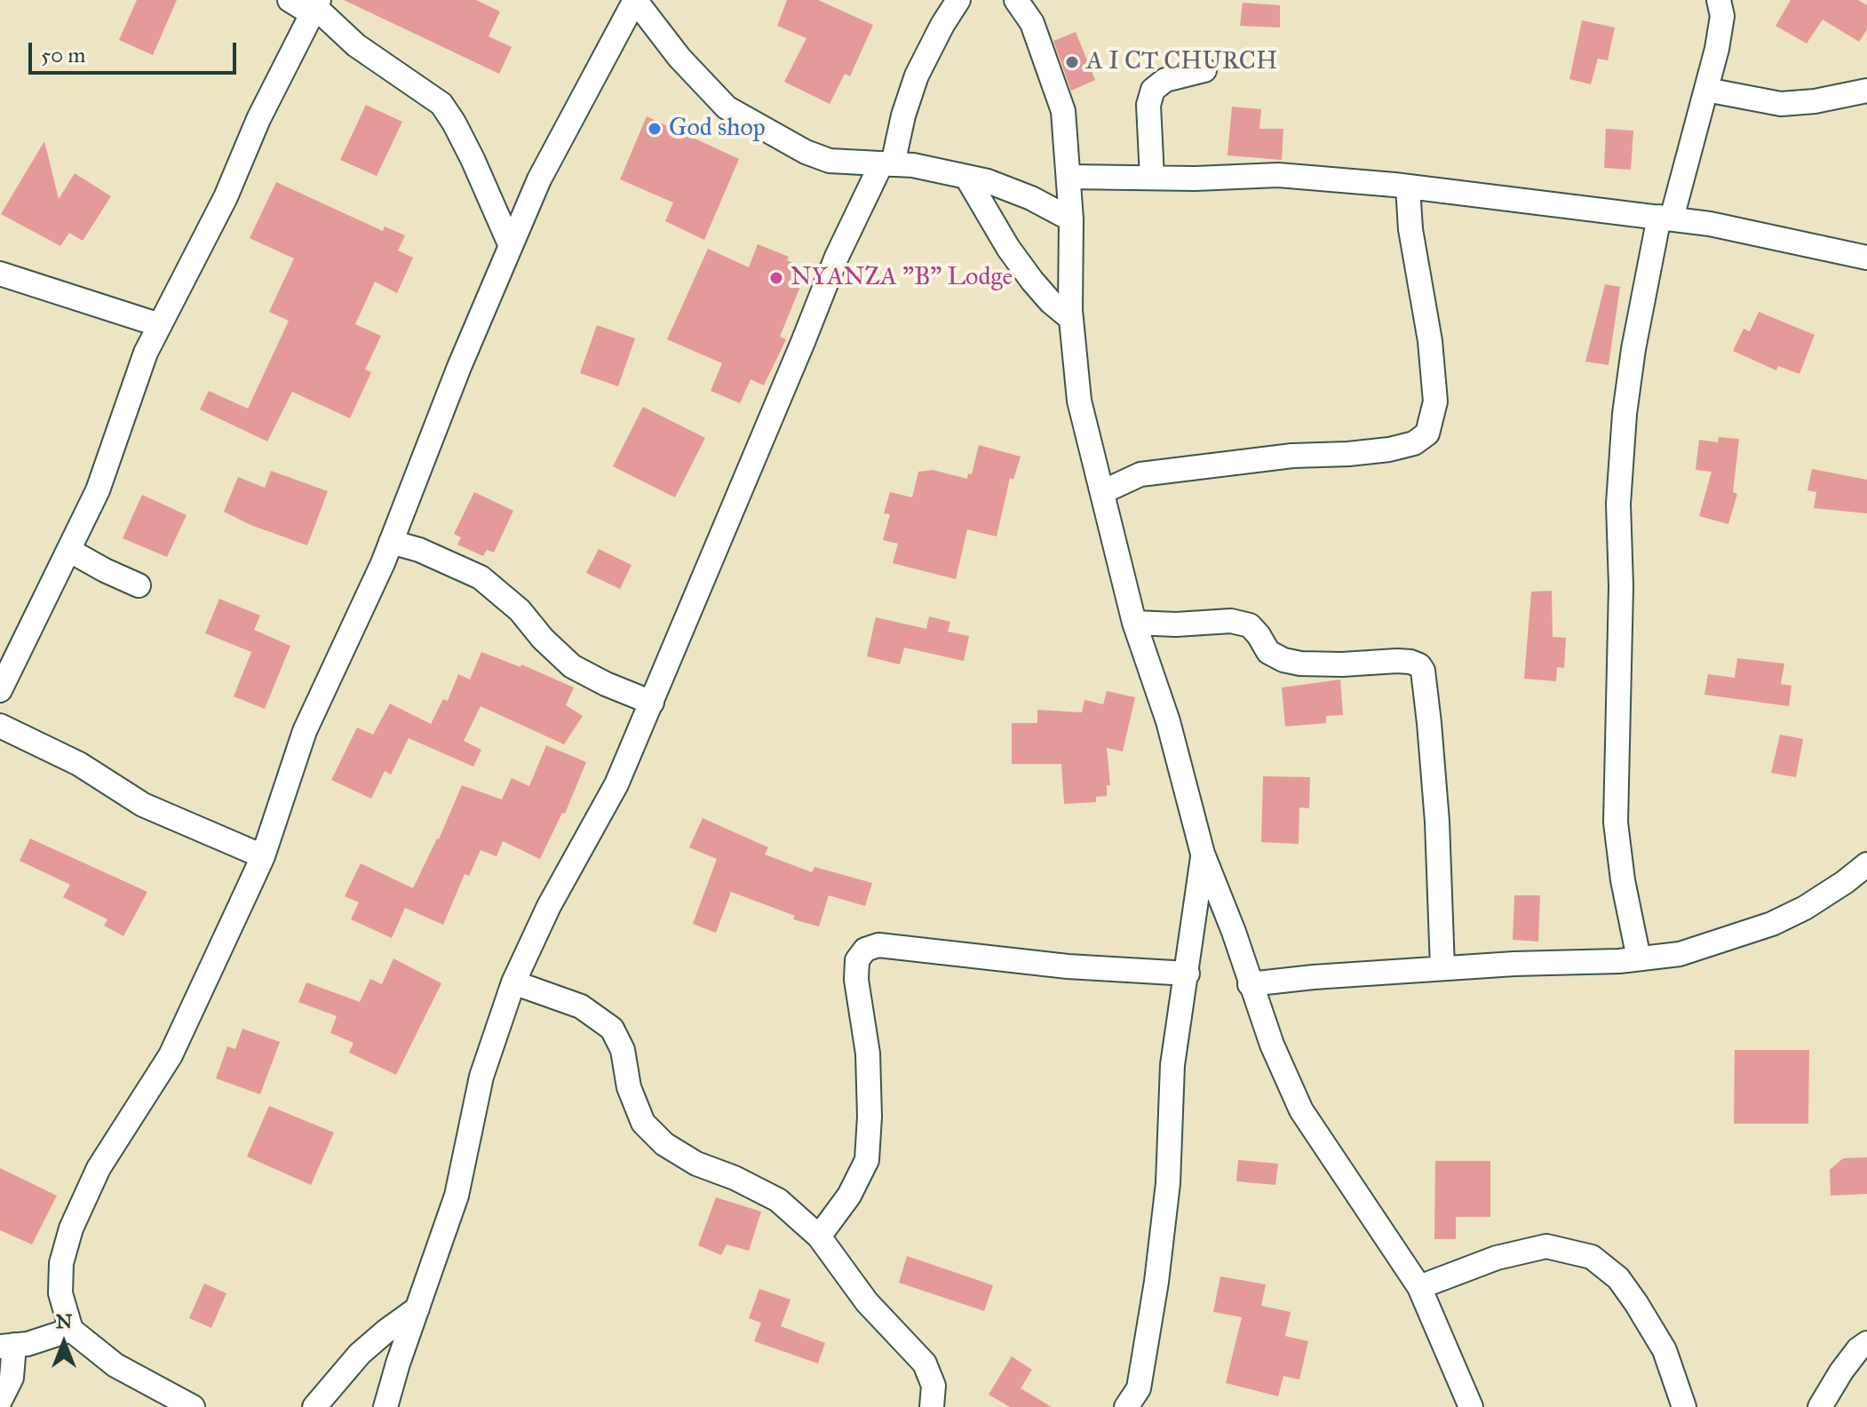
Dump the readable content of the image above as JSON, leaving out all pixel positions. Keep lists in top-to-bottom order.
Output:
{
  "places": ["A I CT CHURCH", "God shop", "NYANZA \"B\" Lodge"],
  "scale_bar": "50 m",
  "north": "top"
}
